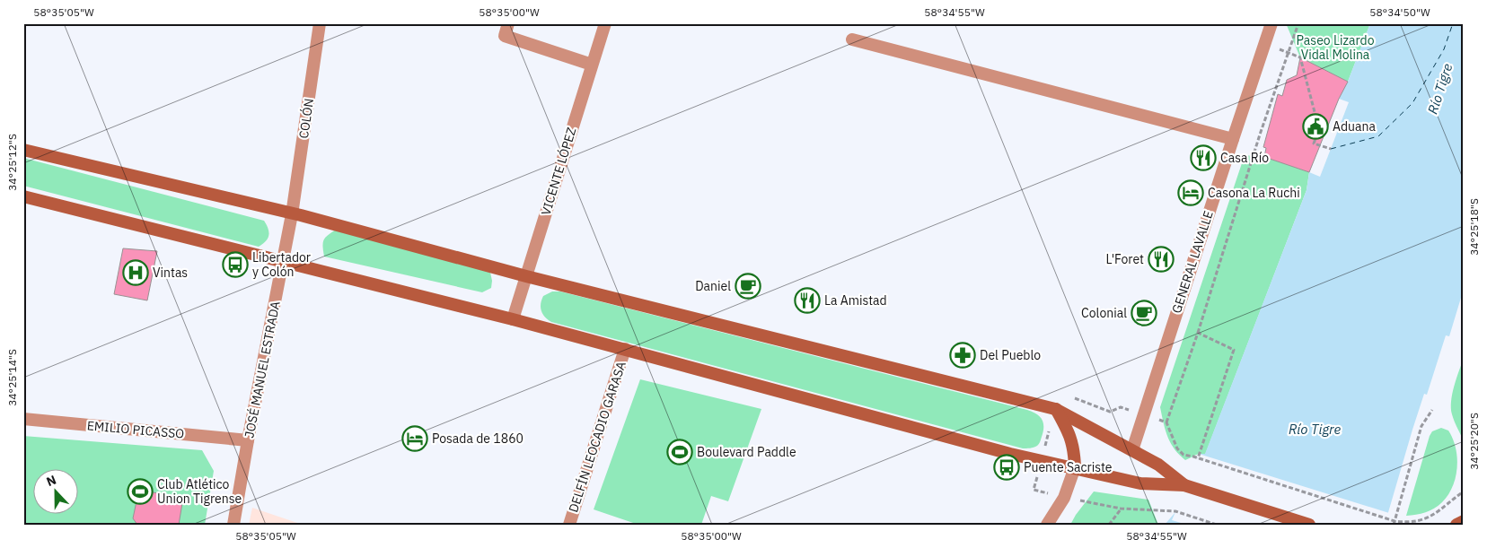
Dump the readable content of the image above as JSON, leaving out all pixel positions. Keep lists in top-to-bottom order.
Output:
{
  "streets": {
    "street": [
      "COLÓN",
      "VICENTE LÓPEZ",
      "GENERAL LAVALLE",
      "JOSÉ MANUEL ESTRADA",
      "EMILIO PICASSO",
      "DELFÍN LEOCADIO GARASA"
    ]
  },
  "crossings": [
    ["COLÓN", "JOSÉ MANUEL ESTRADA"],
    ["JOSÉ MANUEL ESTRADA", "EMILIO PICASSO"]
  ],
  "water": ["Río Tigre"],
  "parks": ["Paseo Lizardo Vidal Molina"],
  "places": {
    "public building": ["Aduana"],
    "restaurant": ["Casa Río", "L'Foret", "La Amistad"],
    "hotel": ["Casona La Ruchi", "Posada de 1860"],
    "bus stop": ["Libertador y Colón", "Puente Sacriste"],
    "hospital": ["Vintas"],
    "cafe": ["Daniel", "Colonial"],
    "pharmacy": ["Del Pueblo"],
    "sports": ["Boulevard Paddle", "Club Atlético Union Tigrense"]
  },
  "north": "top",
  "coordinates": [
    "58°35'05\"W",
    "58°35'00\"W",
    "58°34'55\"W",
    "58°34'50\"W",
    "34°25'12\"S",
    "34°25'18\"S",
    "34°25'14\"S",
    "34°25'20\"S"
  ]
}
